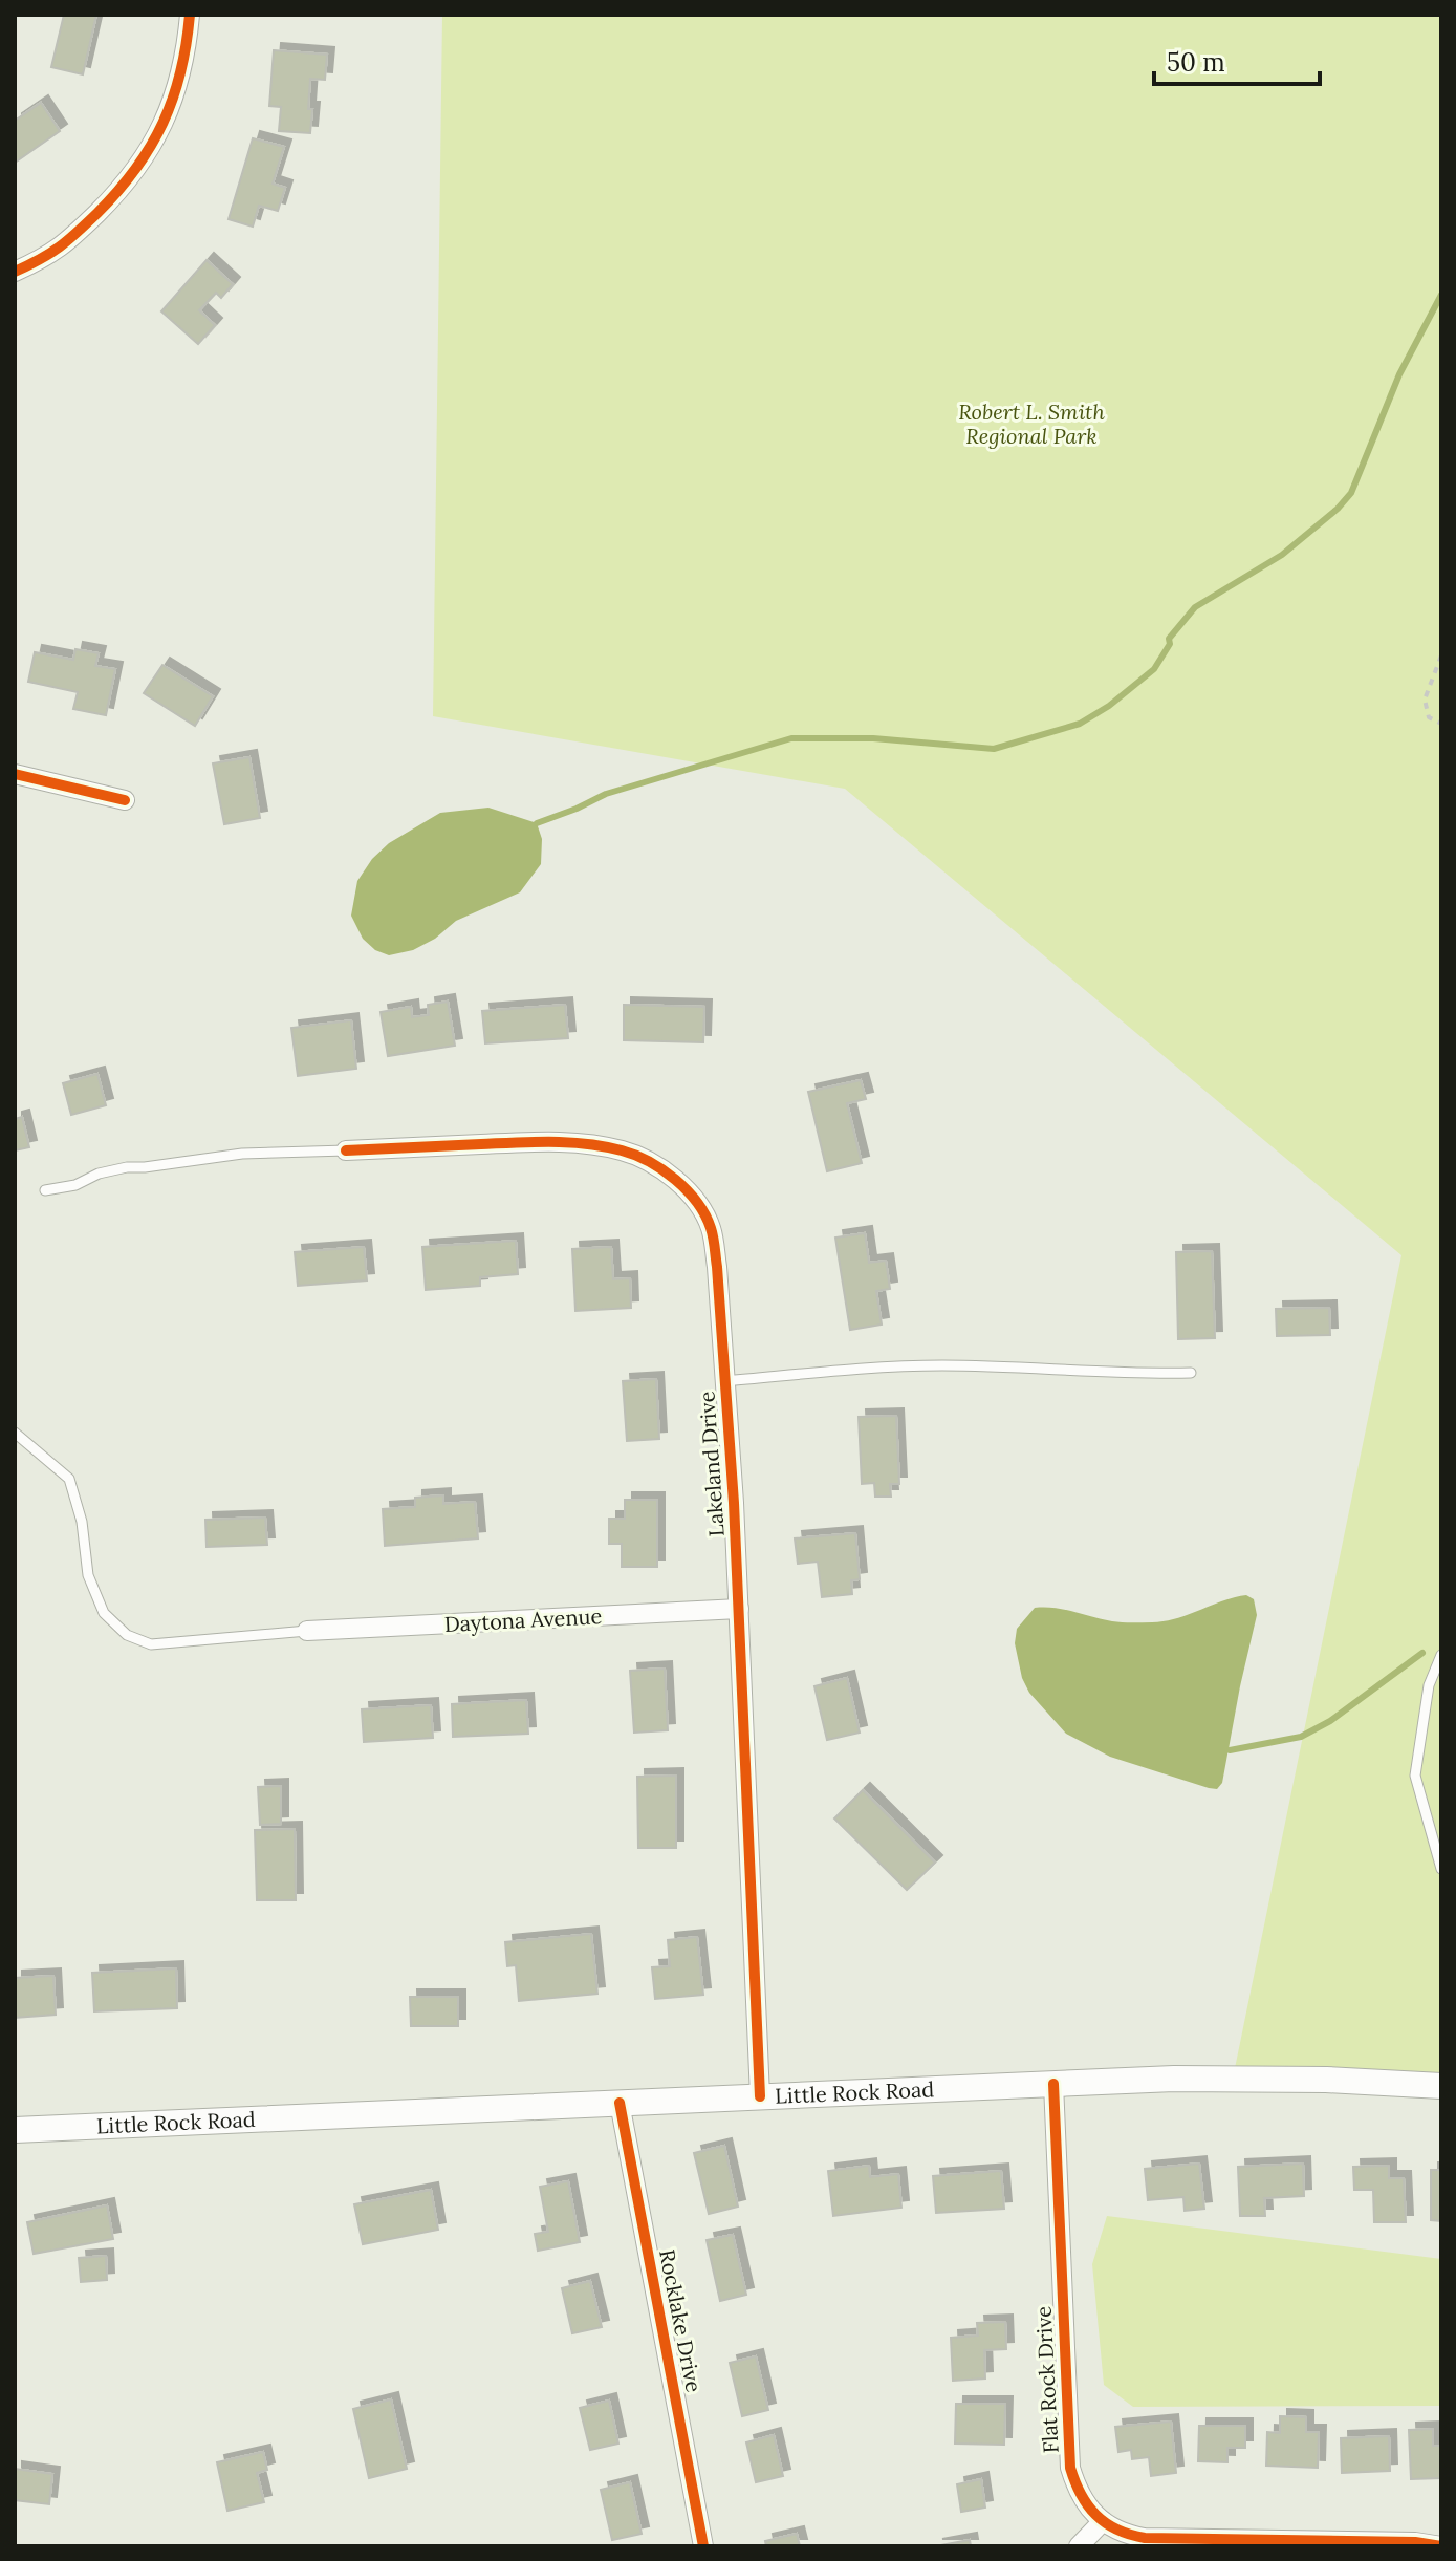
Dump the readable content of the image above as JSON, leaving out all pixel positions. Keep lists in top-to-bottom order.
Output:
{
  "streets": {
    "main road": ["Little Rock Road"],
    "street": [
      "Lakeland Drive",
      "Daytona Avenue",
      "Rocklake Drive",
      "Flat Rock Drive"
    ]
  },
  "crossings": [
    ["Lakeland Drive", "Daytona Avenue"],
    ["Lakeland Drive", "Little Rock Road"],
    ["Little Rock Road", "Rocklake Drive"],
    ["Little Rock Road", "Flat Rock Drive"]
  ],
  "parks": ["Robert L. Smith Regional Park"],
  "scale_bar": "50 m"
}
